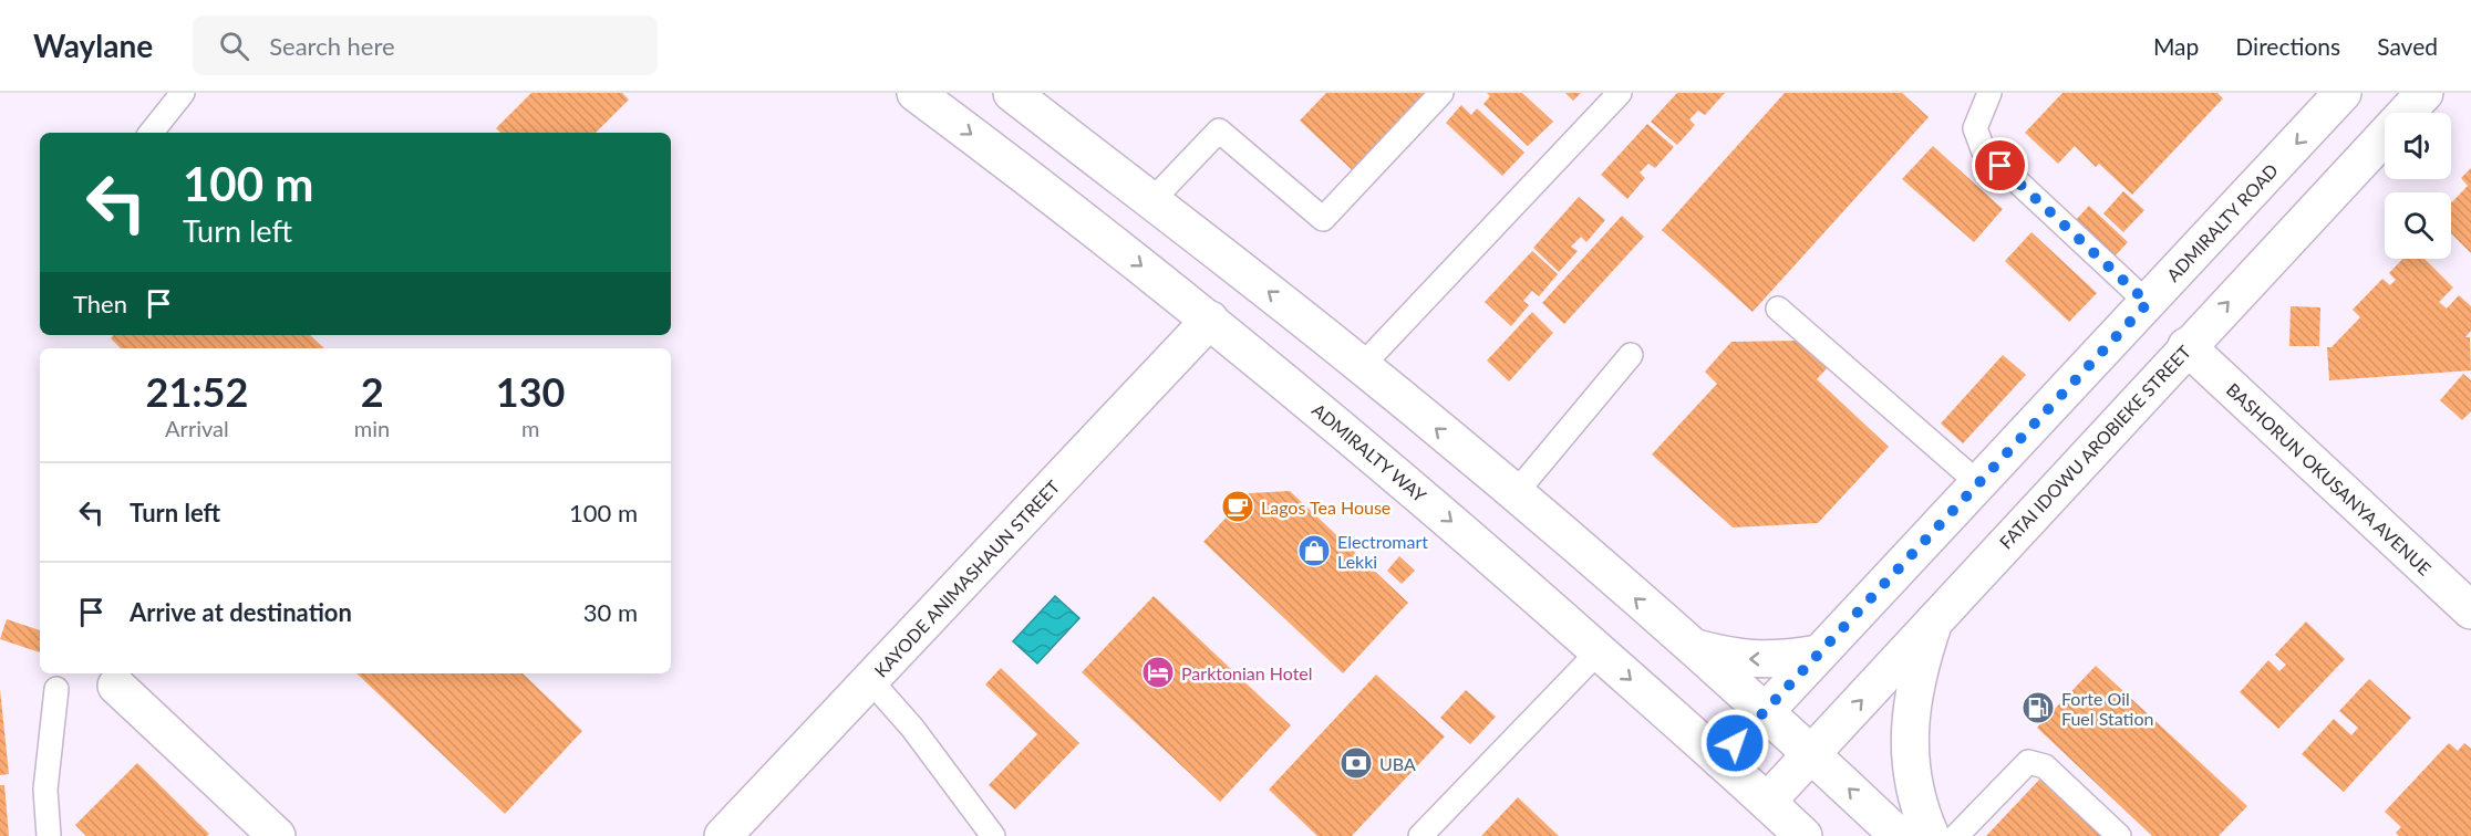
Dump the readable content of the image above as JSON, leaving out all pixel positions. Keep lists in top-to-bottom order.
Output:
{
  "streets": {
    "street": [
      "ADMIRALTY ROAD",
      "FATAI IDOWU AROBIEKE STREET",
      "ADMIRALTY WAY",
      "BASHORUN OKUSANYA AVENUE",
      "KAYODE ANIMASHAUN STREET"
    ]
  },
  "crossings": [
    ["ADMIRALTY ROAD", "ADMIRALTY WAY"],
    ["FATAI IDOWU AROBIEKE STREET", "ADMIRALTY WAY"],
    ["FATAI IDOWU AROBIEKE STREET", "BASHORUN OKUSANYA AVENUE"],
    ["ADMIRALTY WAY", "KAYODE ANIMASHAUN STREET"]
  ],
  "one_way": ["FATAI IDOWU AROBIEKE STREET"],
  "places": {
    "cafe": ["Lagos Tea House"],
    "shop": ["Electromart Lekki"],
    "hotel": ["Parktonian Hotel"],
    "fuel station": ["Forte Oil Fuel Station"],
    "bank": ["UBA"]
  },
  "page": {
    "header": "Waylane",
    "search": "Search here",
    "nav": ["Map", "Directions", "Saved"],
    "turn": ["100 m", "Turn left"],
    "then": "Then",
    "eta": [
      "21:52",
      "Arrival",
      "2",
      "min",
      "130",
      "m"
    ],
    "list": [
      {
        "name": "Turn left",
        "value": "100 m"
      },
      {
        "name": "Arrive at destination",
        "value": "30 m"
      }
    ]
  }
}
